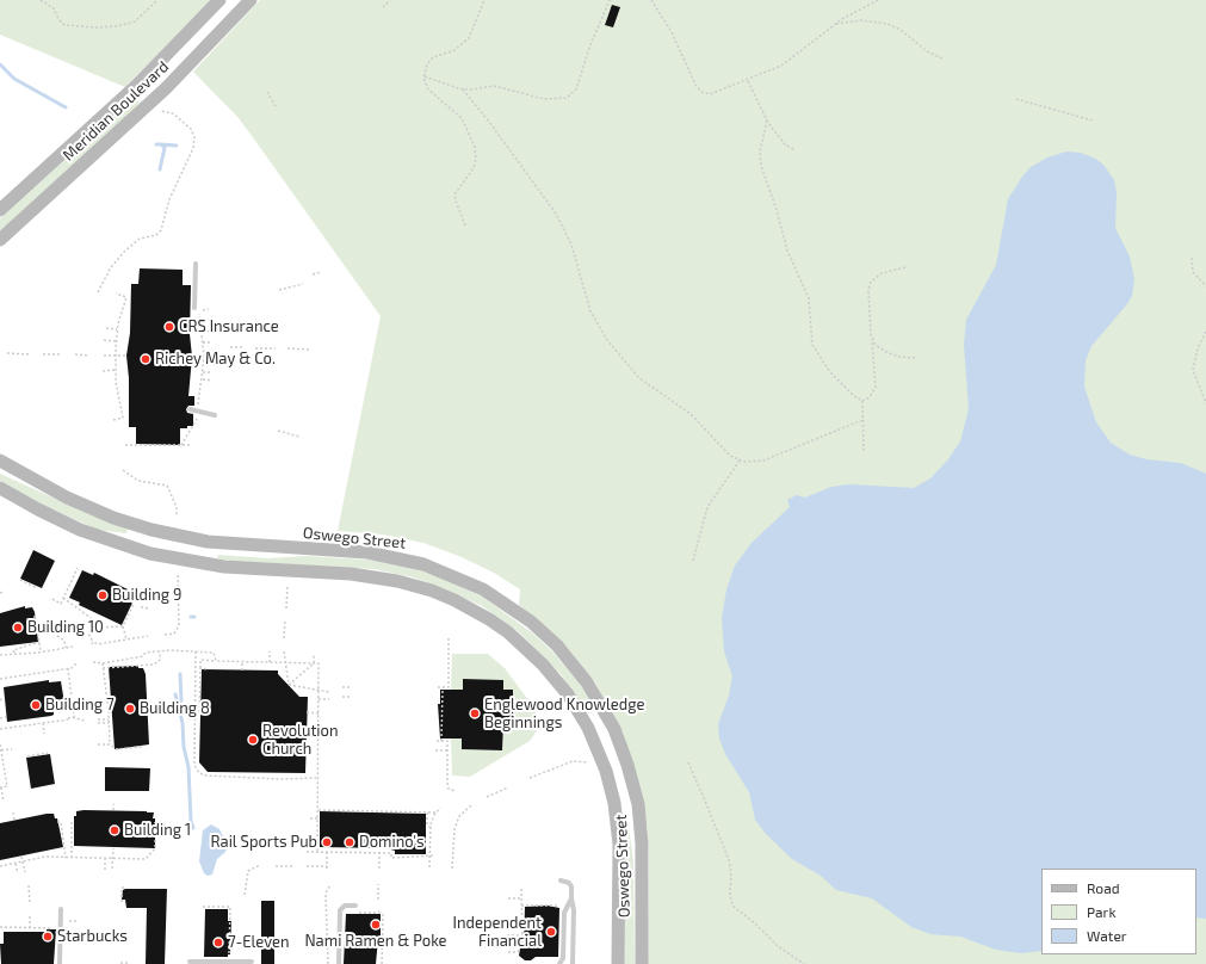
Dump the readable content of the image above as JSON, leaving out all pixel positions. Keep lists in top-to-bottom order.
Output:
{
  "streets": {
    "main road": ["Meridian Boulevard", "Oswego Street"]
  },
  "places": [
    "CRS Insurance",
    "Richey May & Co.",
    "Building 9",
    "Building 10",
    "Building 7",
    "Building 8",
    "Englewood Knowledge Beginnings",
    "Revolution Church",
    "Building 1",
    "Rail Sports Pub",
    "Domino's",
    "Nami Ramen & Poke",
    "Independent Financial",
    "Starbucks",
    "7-Eleven"
  ],
  "legend": ["Road", "Park", "Water"]
}
